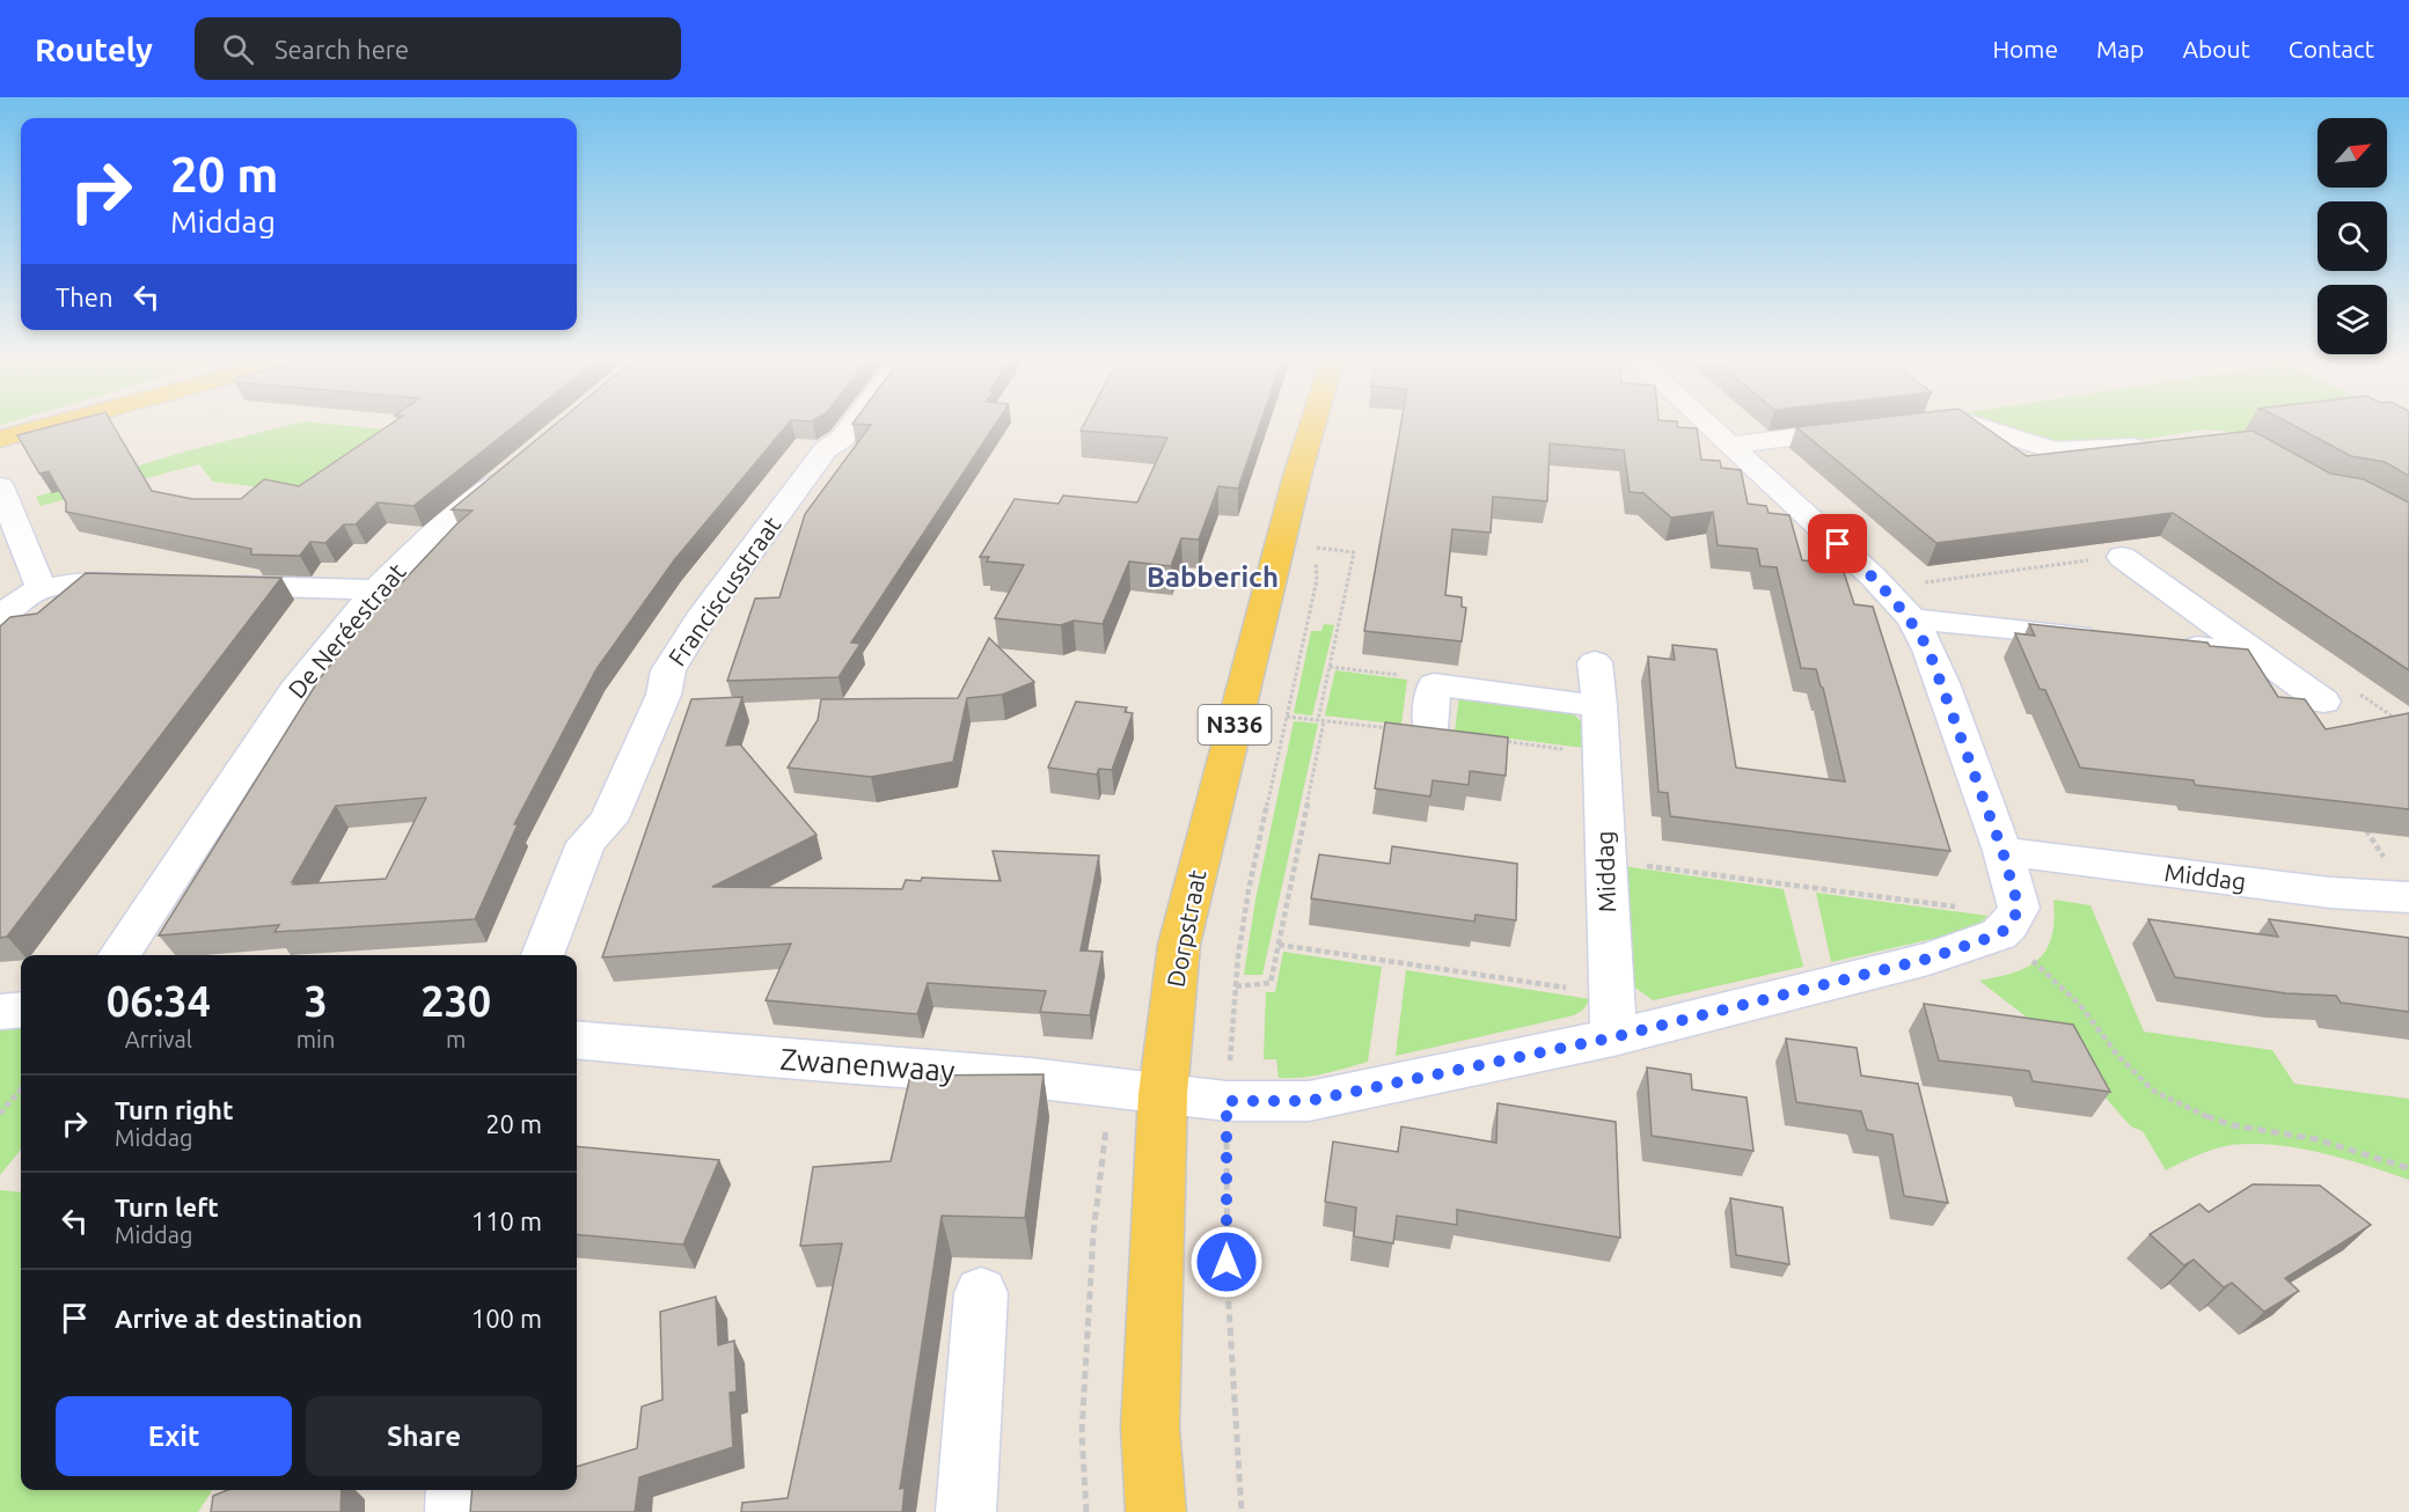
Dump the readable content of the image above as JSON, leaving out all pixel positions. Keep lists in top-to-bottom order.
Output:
{
  "streets": {
    "main road": ["N336", "Dorpstraat"],
    "street": [
      "Franciscusstraat",
      "De Neréestraat",
      "Middag",
      "Zwanenwaay"
    ]
  },
  "crossings": [
    ["Dorpstraat", "Zwanenwaay"]
  ],
  "districts": ["Babberich"],
  "north": "top right",
  "page": {
    "header": "Routely",
    "search": "Search here",
    "nav": [
      "Home",
      "Map",
      "About",
      "Contact"
    ],
    "turn": ["20 m", "Middag"],
    "then": "Then",
    "eta": [
      "06:34",
      "Arrival",
      "3",
      "min",
      "230",
      "m"
    ],
    "list": [
      {
        "name": "Turn right",
        "note": "Middag",
        "value": "20 m"
      },
      {
        "name": "Turn left",
        "note": "Middag",
        "value": "110 m"
      },
      {
        "name": "Arrive at destination",
        "value": "100 m"
      }
    ],
    "buttons": ["Exit", "Share"]
  }
}
